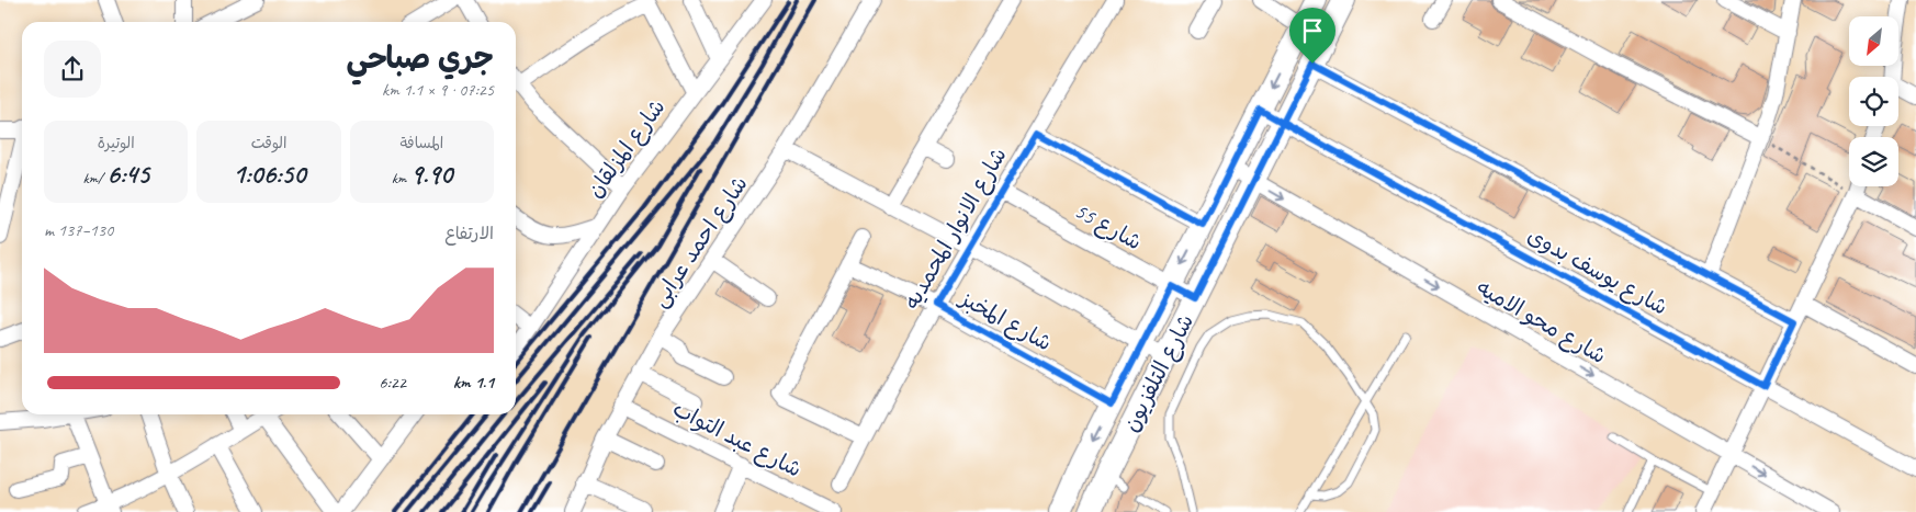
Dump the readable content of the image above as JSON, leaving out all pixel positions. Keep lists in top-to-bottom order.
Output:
{
  "streets": {
    "main road": ["شارع التلفزيون"],
    "street": [
      "شارع المزلقان",
      "شارع 55",
      "شارع الانوار المحمديه",
      "شارع احمد عرابى",
      "شارع يوسف بدوى",
      "شارع المخبز",
      "شارع محو الاميه",
      "شارع عبد التواب"
    ]
  },
  "crossings": [
    ["شارع 55", "شارع الانوار المحمديه"],
    ["شارع 55", "شارع التلفزيون"],
    ["شارع الانوار المحمديه", "شارع المخبز"],
    ["شارع احمد عرابى", "شارع عبد التواب"],
    ["شارع يوسف بدوى", "شارع التلفزيون"],
    ["شارع المخبز", "شارع التلفزيون"],
    ["شارع محو الاميه", "شارع التلفزيون"]
  ],
  "one_way": ["شارع محو الاميه"],
  "north": "bottom left",
  "page": {
    "heading": ["جري صباحي", "07:25 · 9 × 1.1 km"],
    "stats": [
      ["المسافة", "9.90 km"],
      ["الوقت", "1:06:50"],
      ["الوتيرة", "6:45 /km"]
    ],
    "chart": ["الارتفاع", "130–137 m"],
    "list": [
      {
        "name": "1.1 km",
        "note": "6:22"
      }
    ]
  }
}
